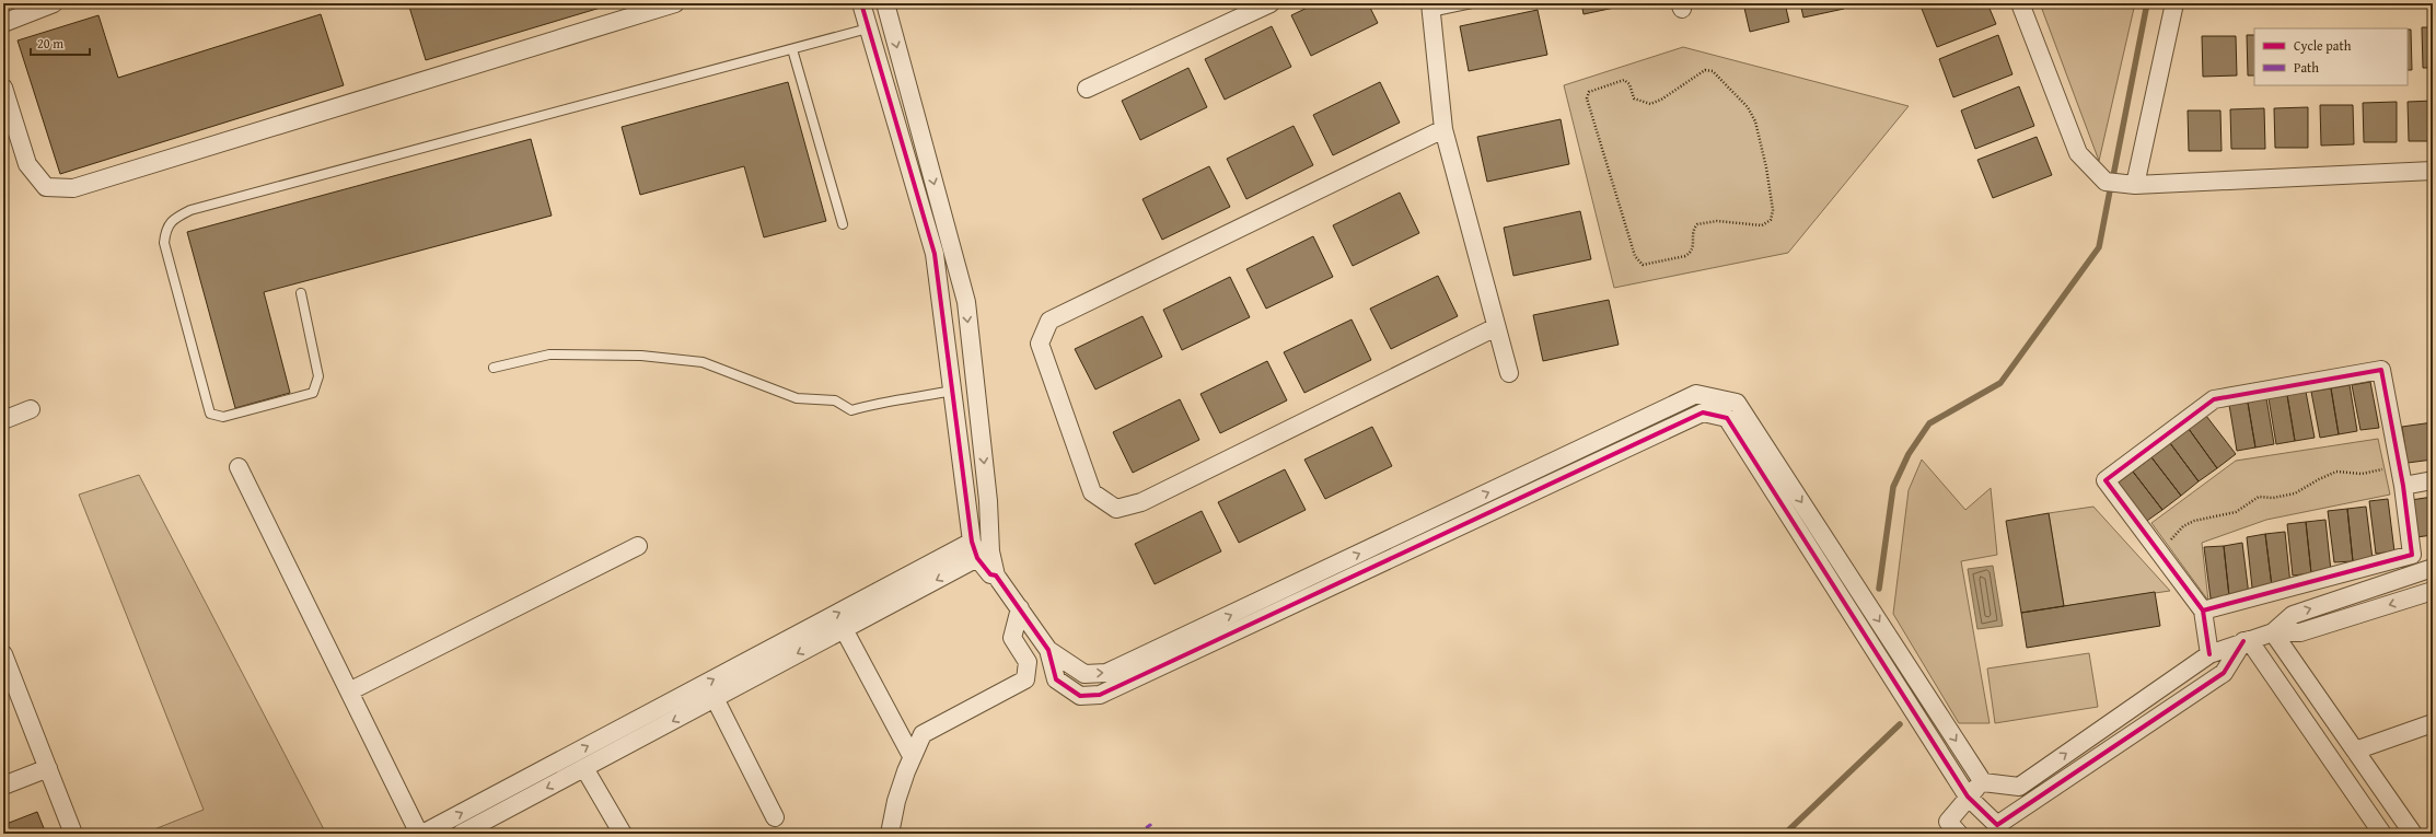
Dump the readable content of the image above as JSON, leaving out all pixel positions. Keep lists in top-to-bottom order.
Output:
{
  "legend": ["Cycle path", "Path"],
  "scale_bar": "20 m"
}
